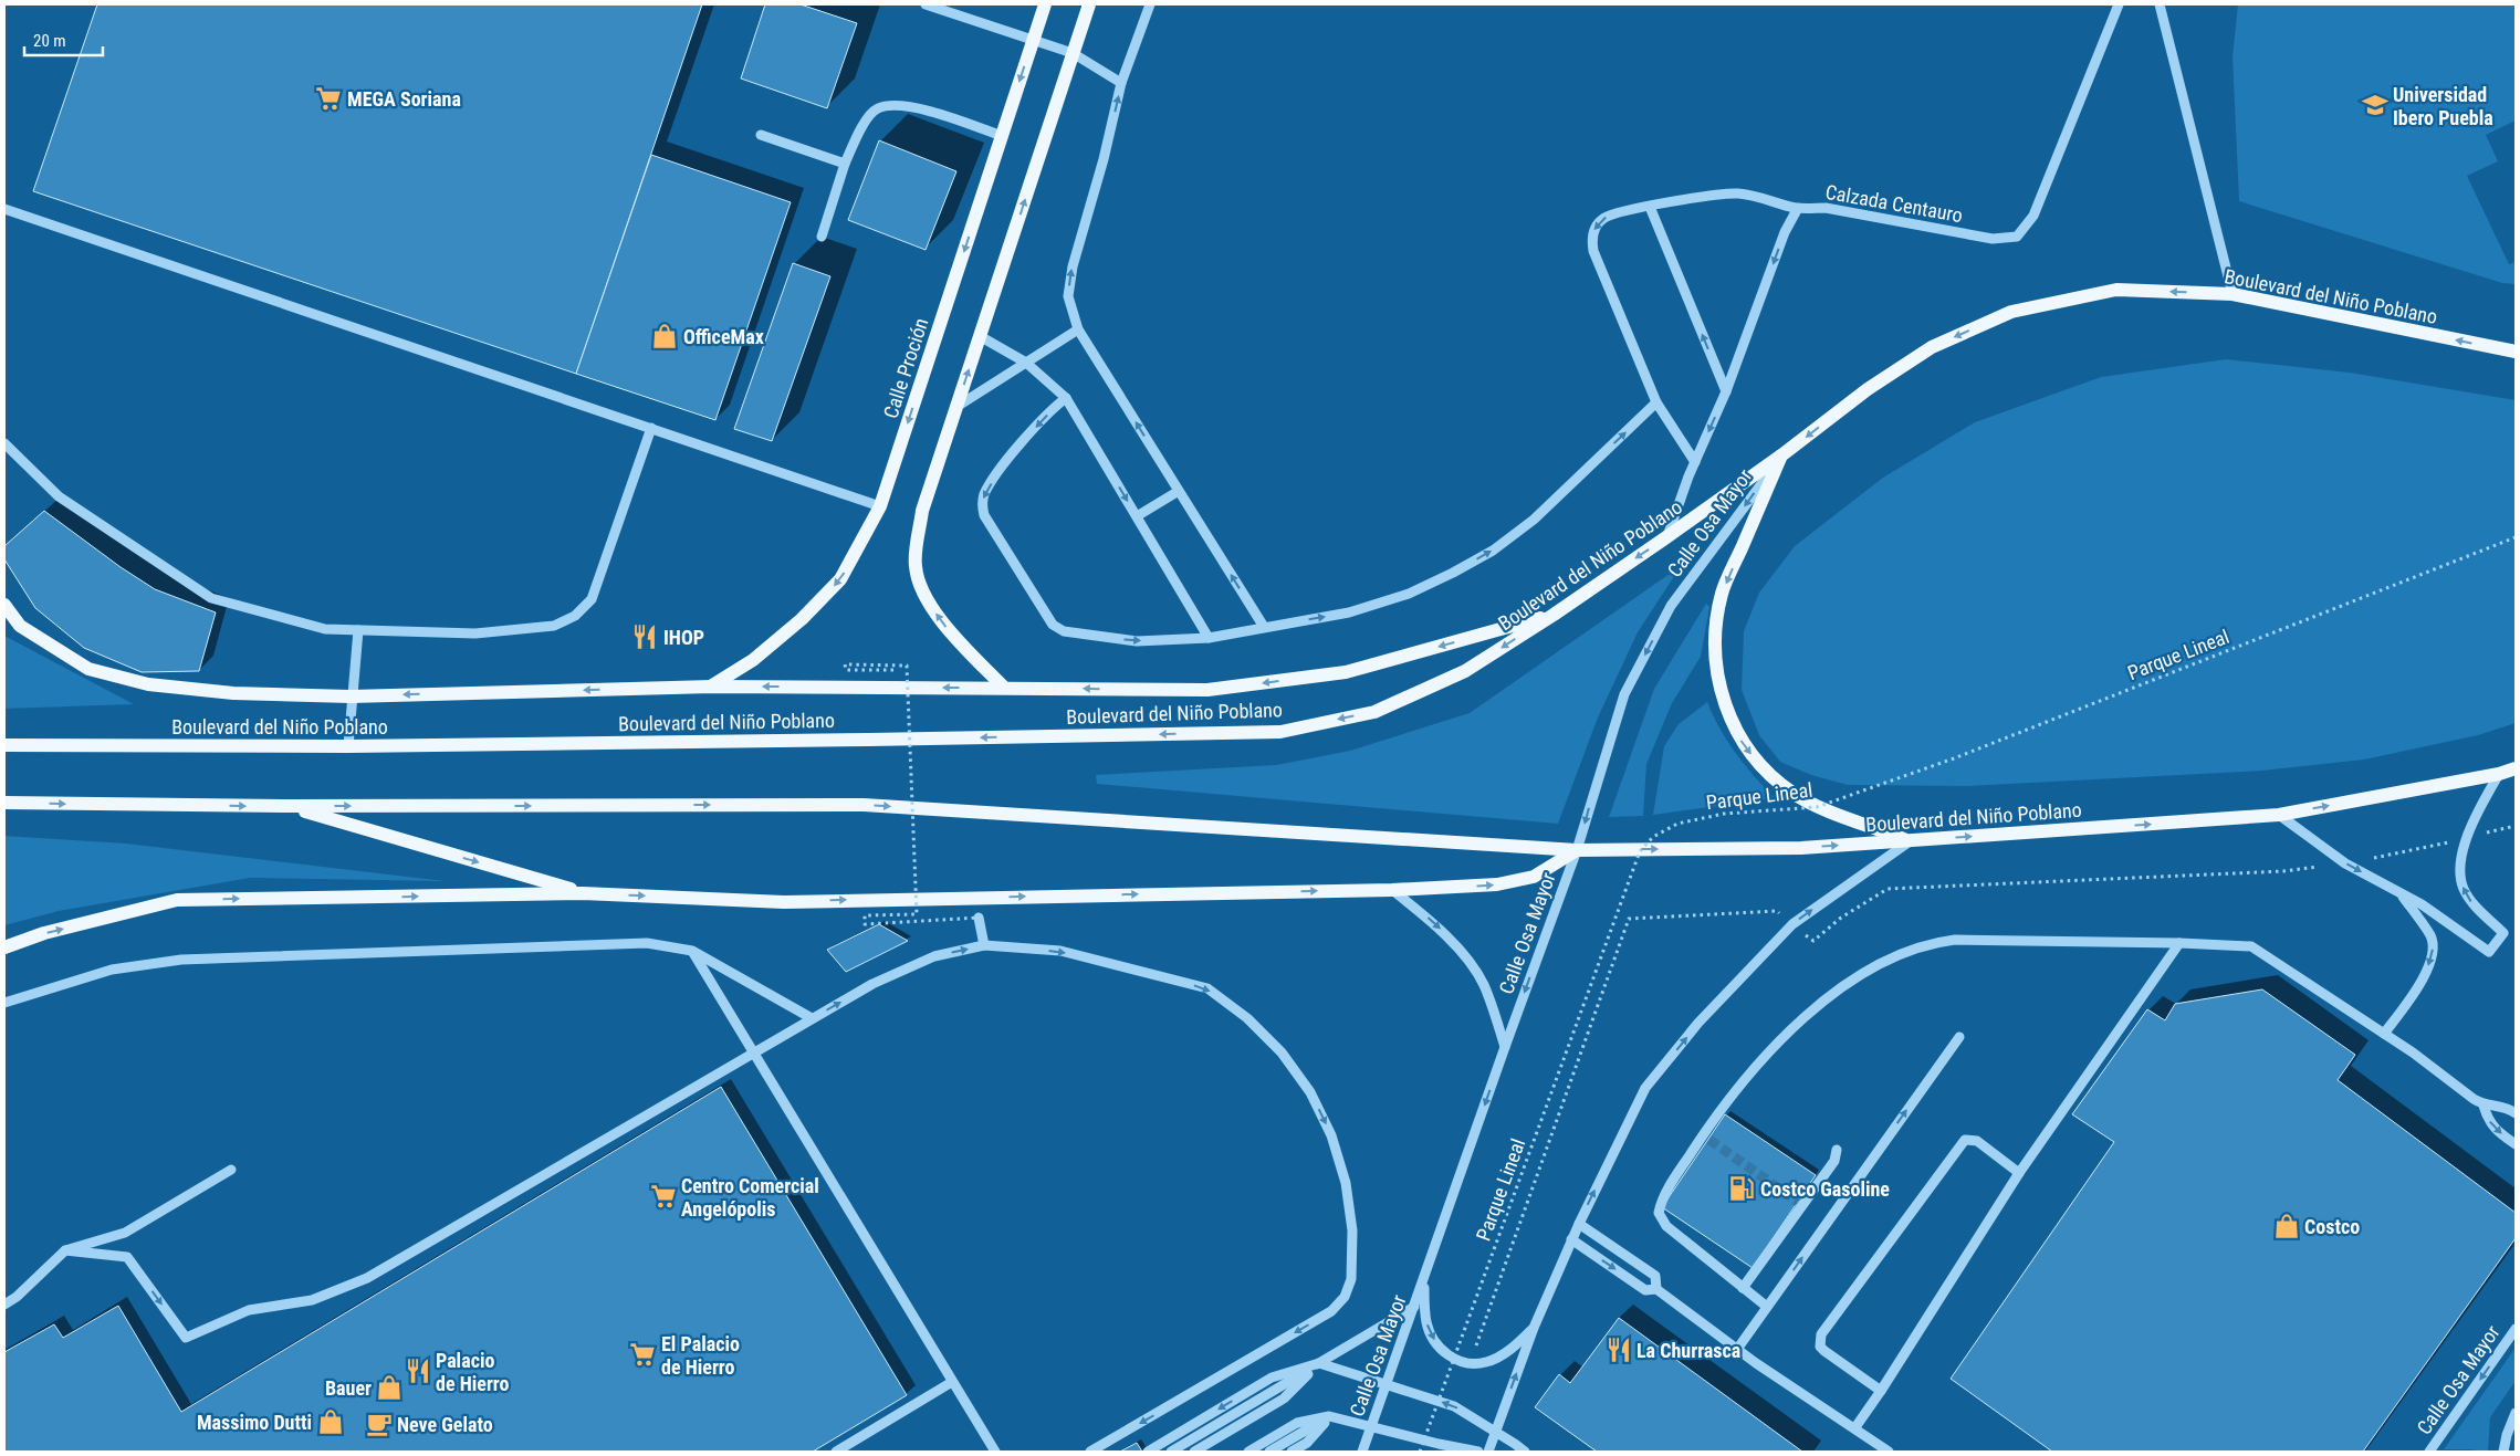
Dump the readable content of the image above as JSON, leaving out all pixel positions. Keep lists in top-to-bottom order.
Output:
{
  "streets": {
    "main road": ["Boulevard del Niño Poblano", "Calle Proción"],
    "street": ["Calzada Centauro", "Calle Osa Mayor"],
    "path": ["Parque Lineal"]
  },
  "crossings": [
    ["Calzada Centauro", "Boulevard del Niño Poblano"],
    ["Boulevard del Niño Poblano", "Calle Osa Mayor"]
  ],
  "one_way": ["Calle Osa Mayor"],
  "places": {
    "supermarket": ["MEGA Soriana", "Centro Comercial Angelópolis", "El Palacio de Hierro"],
    "school or university": ["Universidad Ibero Puebla"],
    "shop": [
      "OfficeMax",
      "Costco",
      "Bauer",
      "Massimo Dutti"
    ],
    "restaurant": ["IHOP", "La Churrasca", "Palacio de Hierro"],
    "fuel station": ["Costco Gasoline"],
    "cafe": ["Neve Gelato"]
  },
  "scale_bar": "20 m"
}
